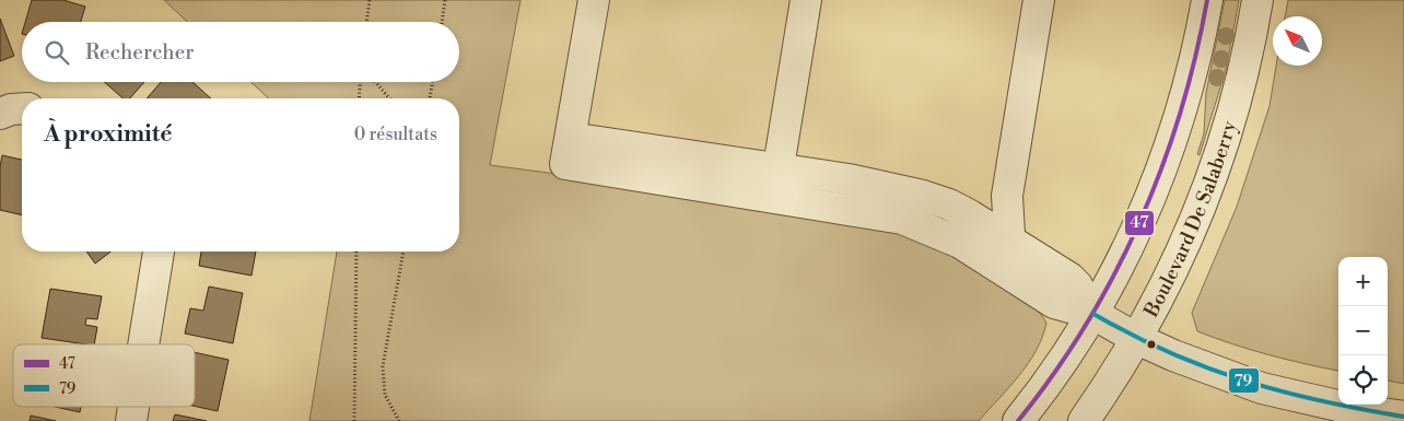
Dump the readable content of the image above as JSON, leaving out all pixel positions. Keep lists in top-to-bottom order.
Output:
{
  "streets": {
    "street": ["Boulevard De Salaberry"]
  },
  "lines": ["transit line 47", "transit line 79"],
  "legend": ["47", "79"],
  "north": "top left",
  "page": {
    "search": "Rechercher",
    "heading": ["À proximité", "0 résultats"],
    "map_buttons": ["+", "−"]
  }
}
